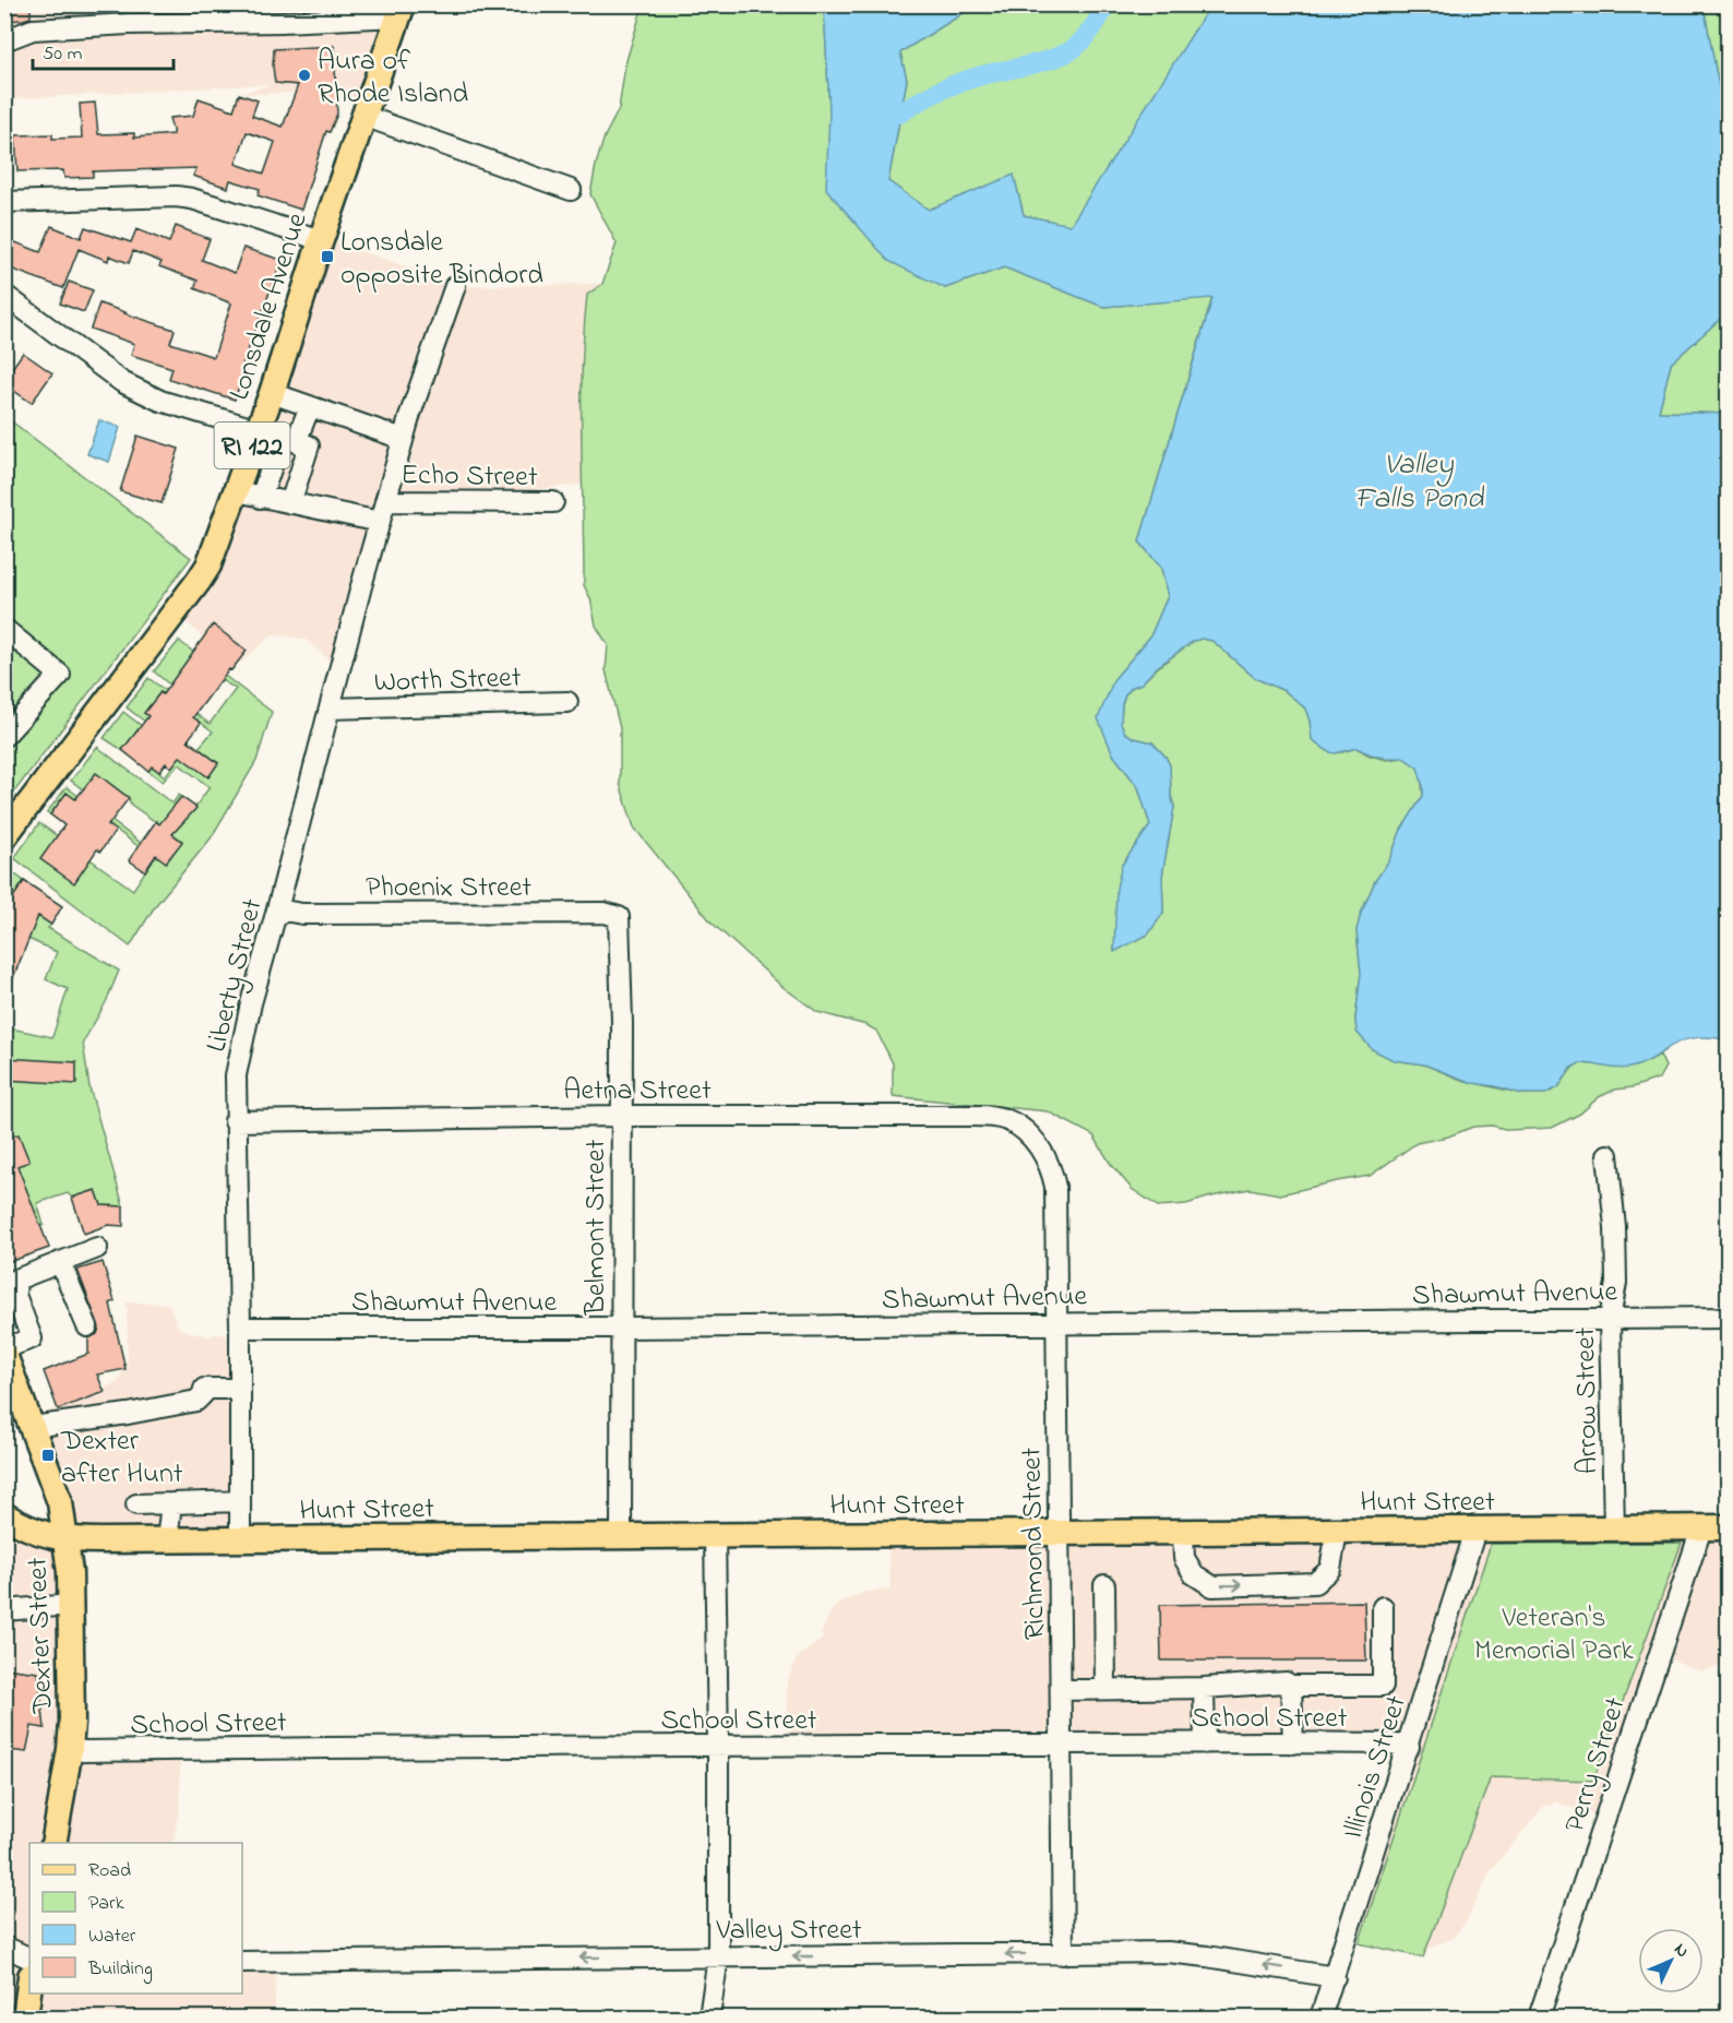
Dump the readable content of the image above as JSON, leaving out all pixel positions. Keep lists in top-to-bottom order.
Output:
{
  "streets": {
    "main road": [
      "Lonsdale Avenue",
      "RI 122",
      "Hunt Street",
      "Dexter Street"
    ],
    "street": [
      "Echo Street",
      "Worth Street",
      "Phoenix Street",
      "Liberty Street",
      "Aetna Street",
      "Belmont Street",
      "Shawmut Avenue",
      "Arrow Street",
      "Richmond Street",
      "School Street",
      "Perry Street",
      "Illinois Street",
      "Valley Street"
    ]
  },
  "crossings": [
    ["Echo Street", "Liberty Street"],
    ["Worth Street", "Liberty Street"],
    ["Phoenix Street", "Liberty Street"],
    ["Phoenix Street", "Belmont Street"],
    ["Liberty Street", "Aetna Street"],
    ["Liberty Street", "Shawmut Avenue"],
    ["Liberty Street", "Hunt Street"],
    ["Aetna Street", "Belmont Street"],
    ["Aetna Street", "Richmond Street"],
    ["Belmont Street", "Shawmut Avenue"],
    ["Belmont Street", "Hunt Street"],
    ["Shawmut Avenue", "Arrow Street"],
    ["Shawmut Avenue", "Richmond Street"],
    ["Arrow Street", "Hunt Street"],
    ["Hunt Street", "Richmond Street"],
    ["Hunt Street", "Dexter Street"],
    ["Hunt Street", "Perry Street"],
    ["Hunt Street", "Illinois Street"],
    ["Richmond Street", "School Street"],
    ["Richmond Street", "Valley Street"],
    ["Dexter Street", "School Street"],
    ["School Street", "Illinois Street"],
    ["Illinois Street", "Valley Street"]
  ],
  "one_way": ["Valley Street"],
  "water": ["Valley Falls Pond"],
  "parks": ["Veteran's Memorial Park"],
  "places": {
    "other": ["Aura of Rhode Island"],
    "transit": ["Lonsdale opposite Bindord", "Dexter after Hunt"]
  },
  "legend": [
    "Road",
    "Park",
    "Water",
    "Building"
  ],
  "scale_bar": "50 m",
  "north": "top right"
}
